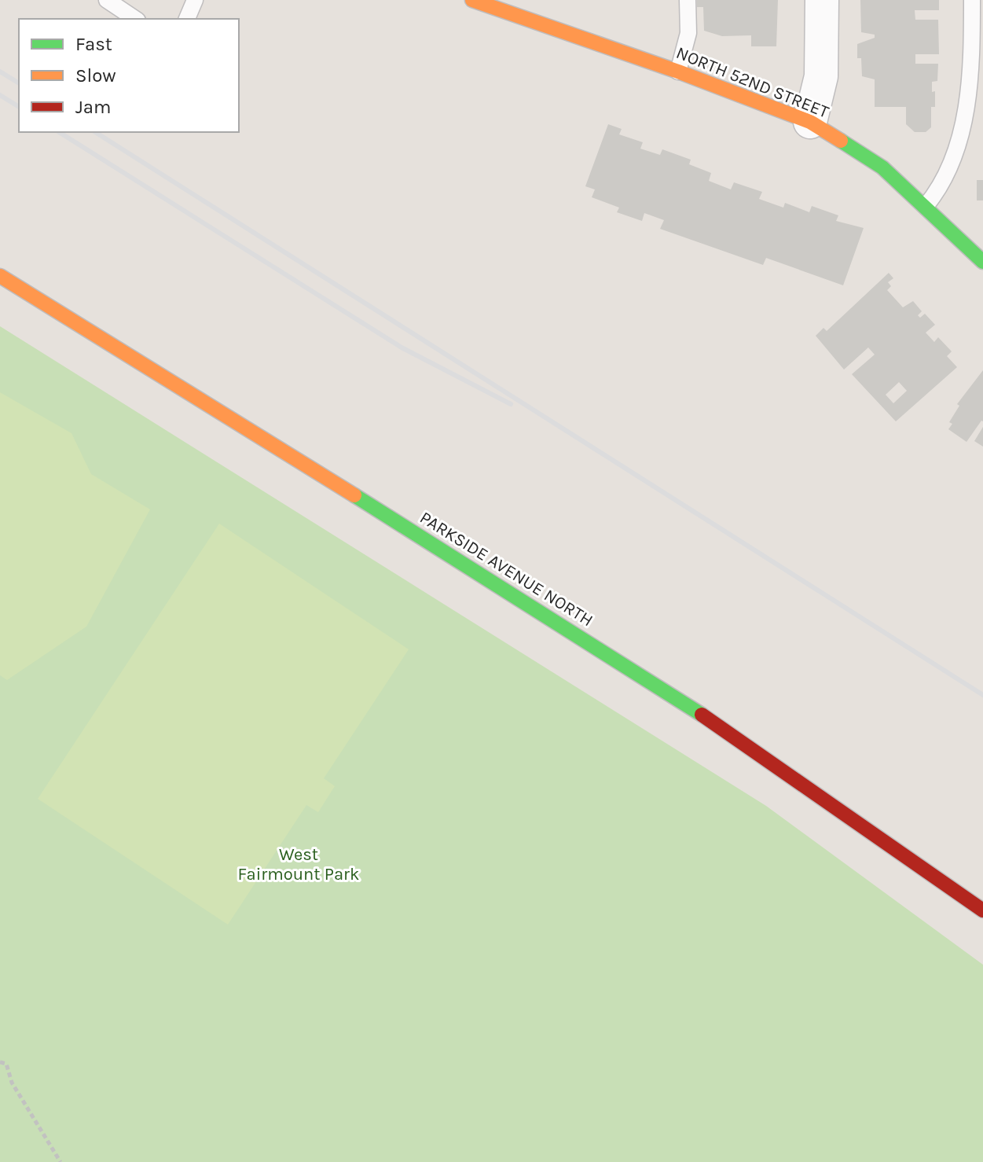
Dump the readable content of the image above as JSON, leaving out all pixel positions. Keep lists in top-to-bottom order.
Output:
{
  "streets": {
    "main road": ["NORTH 52ND STREET", "PARKSIDE AVENUE NORTH"]
  },
  "parks": ["West Fairmount Park"],
  "legend": ["Fast", "Slow", "Jam"]
}
